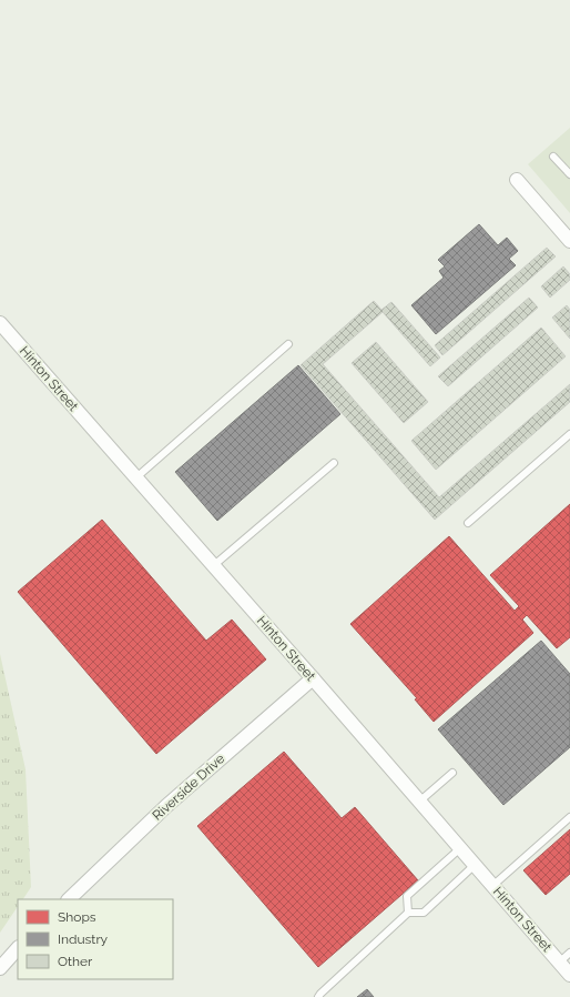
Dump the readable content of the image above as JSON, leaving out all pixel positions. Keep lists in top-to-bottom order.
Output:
{
  "streets": {
    "street": ["Hinton Street", "Riverside Drive"]
  },
  "crossings": [
    ["Hinton Street", "Riverside Drive"]
  ],
  "legend": ["Shops", "Industry", "Other"]
}
